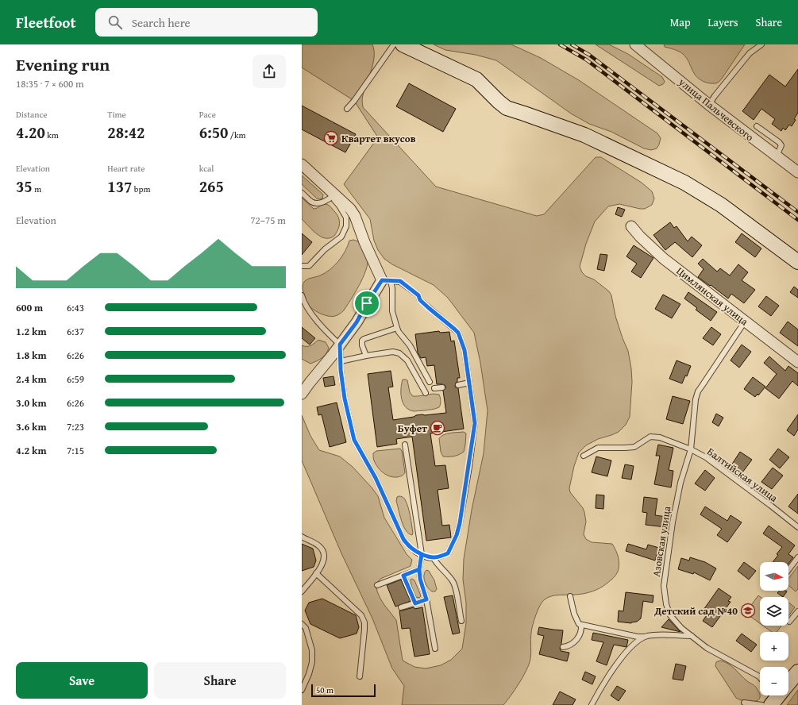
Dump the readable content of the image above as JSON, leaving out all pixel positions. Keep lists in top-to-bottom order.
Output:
{
  "streets": {
    "street": ["улица Пальчевского", "Цимлянская улица"],
    "lane": ["Балтийская улица", "Азовская улица"]
  },
  "crossings": [
    ["Цимлянская улица", "Азовская улица"],
    ["Балтийская улица", "Азовская улица"]
  ],
  "places": {
    "supermarket": ["Квартет вкусов"],
    "cafe": ["Буфет"],
    "school or university": ["Детский сад №40"]
  },
  "scale_bar": "50 m",
  "north": "right",
  "page": {
    "header": "Fleetfoot",
    "search": "Search here",
    "nav": ["Map", "Layers", "Share"],
    "heading": ["Evening run", "18:35 · 7 × 600 m"],
    "stats": [
      ["Distance", "4.20 km"],
      ["Time", "28:42"],
      ["Pace", "6:50 /km"],
      ["Elevation", "35 m"],
      ["Heart rate", "137 bpm"],
      ["kcal", "265"]
    ],
    "chart": ["Elevation", "72–75 m"],
    "list": [
      {
        "name": "600 m",
        "note": "6:43"
      },
      {
        "name": "1.2 km",
        "note": "6:37"
      },
      {
        "name": "1.8 km",
        "note": "6:26"
      },
      {
        "name": "2.4 km",
        "note": "6:59"
      },
      {
        "name": "3.0 km",
        "note": "6:26"
      },
      {
        "name": "3.6 km",
        "note": "7:23"
      },
      {
        "name": "4.2 km",
        "note": "7:15"
      }
    ],
    "map_buttons": ["+", "−"],
    "buttons": ["Save", "Share"],
    "scale": "50 m"
  }
}
